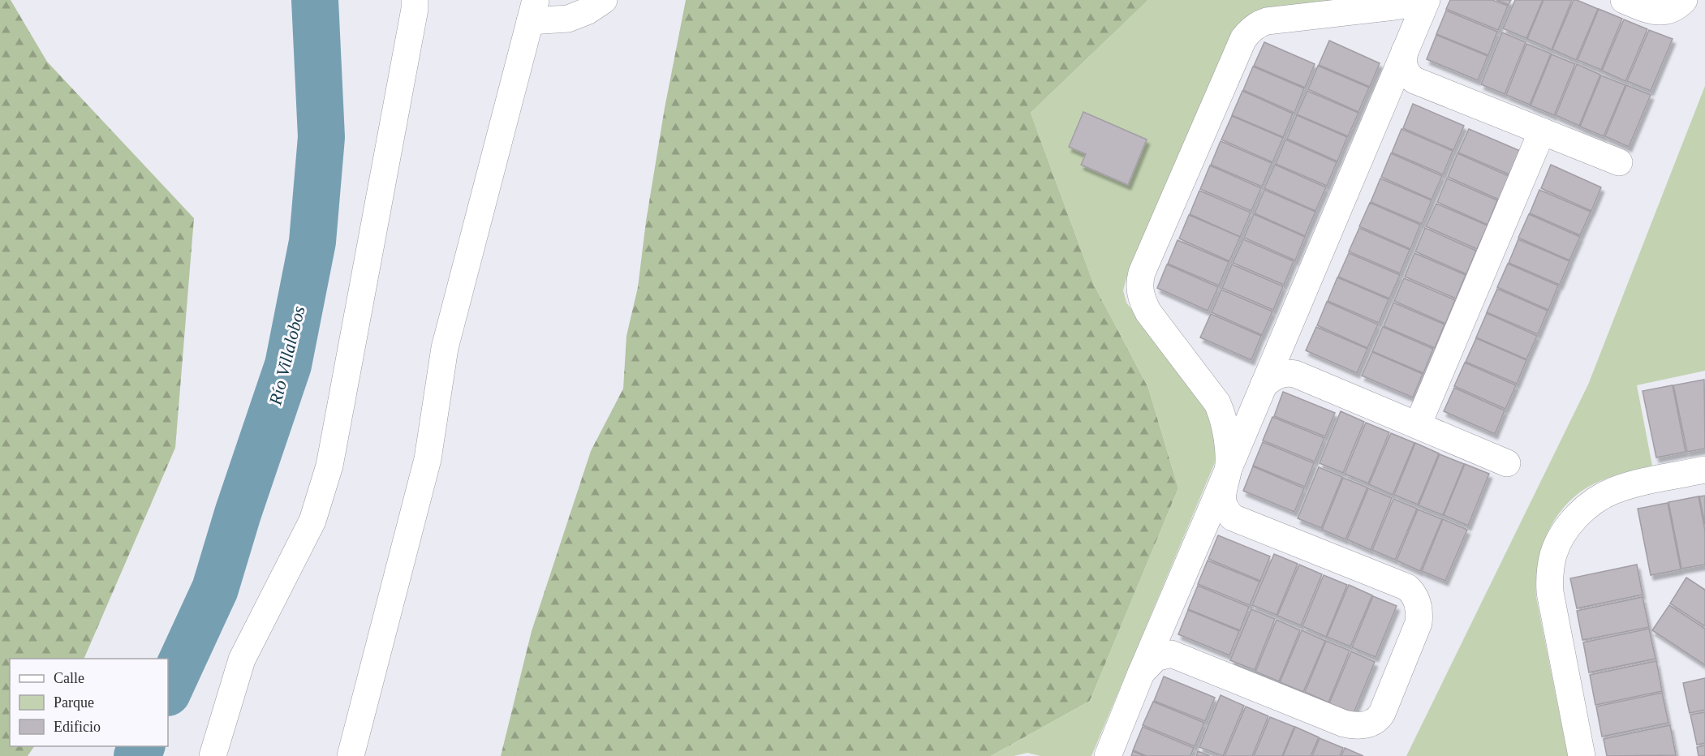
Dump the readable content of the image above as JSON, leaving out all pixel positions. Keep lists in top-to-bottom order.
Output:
{
  "water": ["Río Villalobos"],
  "legend": ["Calle", "Parque", "Edificio"]
}
